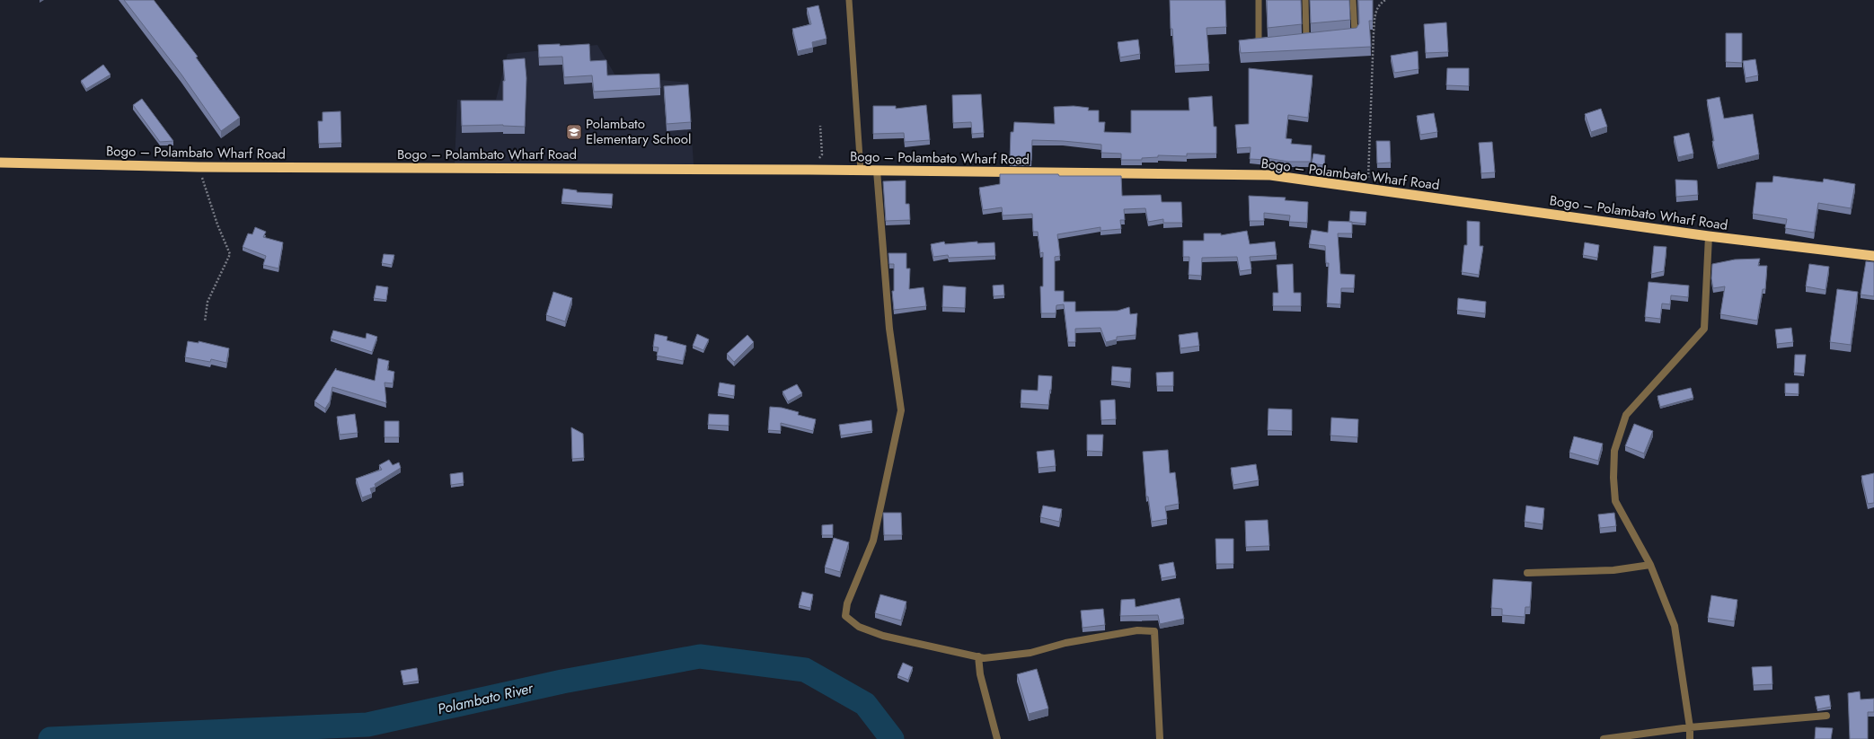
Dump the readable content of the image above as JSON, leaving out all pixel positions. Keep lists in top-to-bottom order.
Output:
{
  "streets": {
    "highway": ["Bogo – Polambato Wharf Road"]
  },
  "water": ["Polambato River"],
  "places": {
    "school or university": ["Polambato Elementary School"]
  }
}
